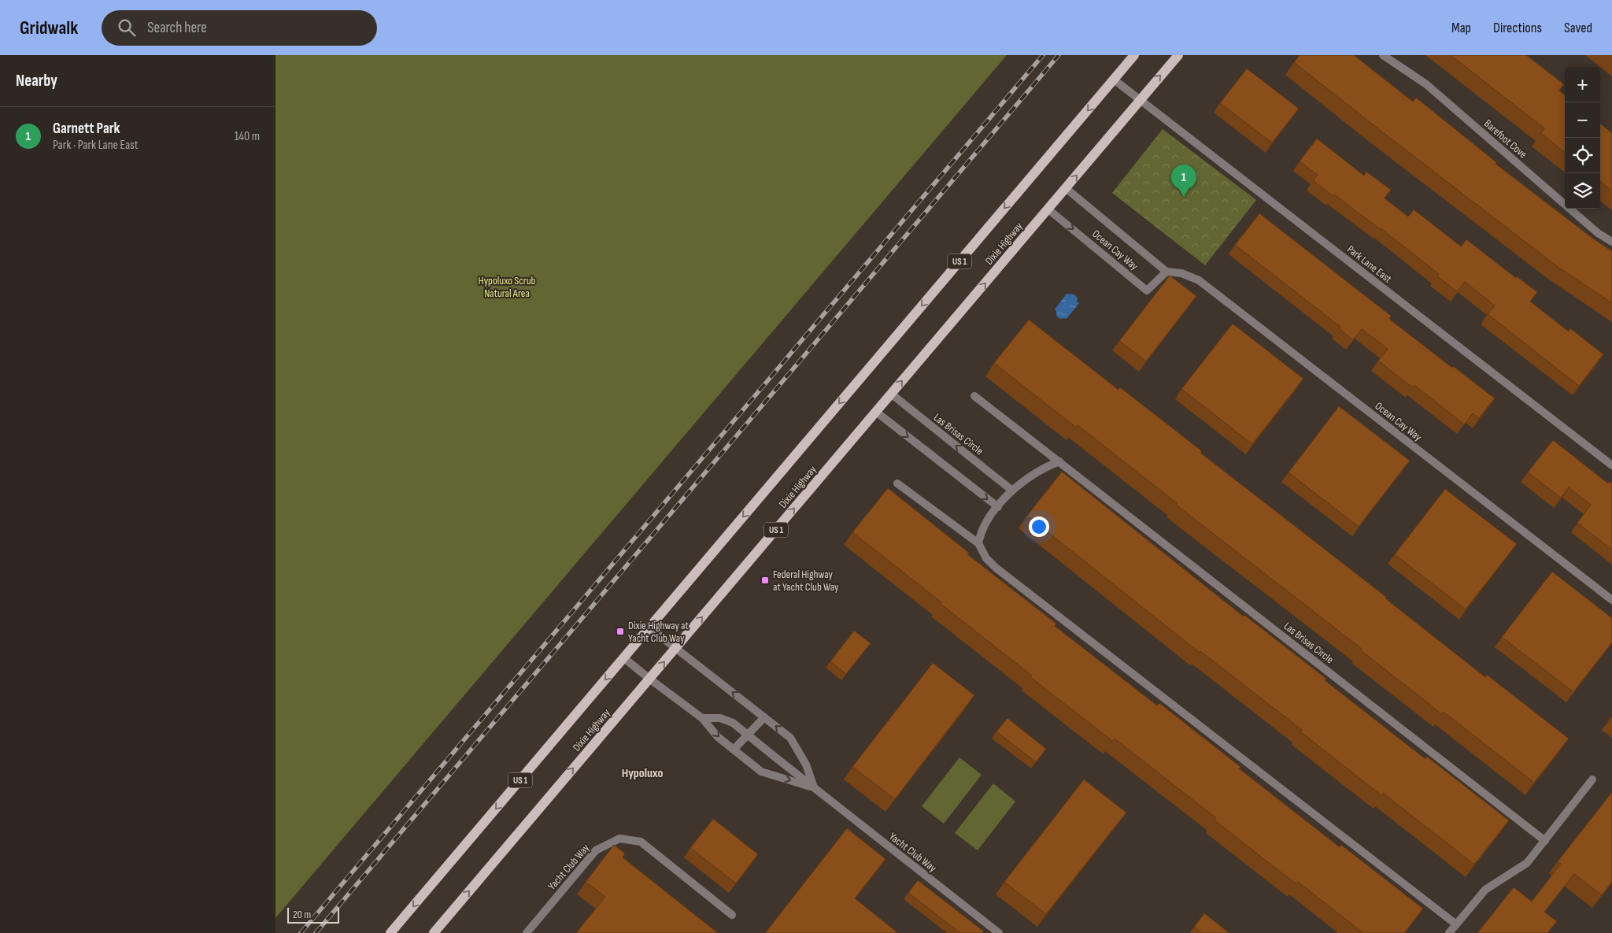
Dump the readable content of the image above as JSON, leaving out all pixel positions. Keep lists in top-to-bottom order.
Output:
{
  "streets": {
    "main road": ["Dixie Highway", "US 1"],
    "street": [
      "Barefoot Cove",
      "Ocean Cay Way",
      "Park Lane East",
      "Las Brisas Circle",
      "Yacht Club Way"
    ]
  },
  "crossings": [
    ["Dixie Highway", "Ocean Cay Way"],
    ["Dixie Highway", "Park Lane East"],
    ["Dixie Highway", "Las Brisas Circle"],
    ["Dixie Highway", "Yacht Club Way"]
  ],
  "districts": ["Hypoluxo"],
  "parks": ["Hypoluxo Scrub Natural Area"],
  "places": {
    "transit": ["Federal Highway at Yacht Club Way", "Dixie Highway at Yacht Club Way"]
  },
  "scale_bar": "20 m",
  "page": {
    "header": "Gridwalk",
    "search": "Search here",
    "nav": ["Map", "Directions", "Saved"],
    "heading": "Nearby",
    "map_buttons": ["+", "−"],
    "list": [
      {
        "mark": "1",
        "name": "Garnett Park",
        "note": "Park · Park Lane East",
        "value": "140 m"
      }
    ],
    "pins": "1",
    "scale": "20 m"
  }
}
